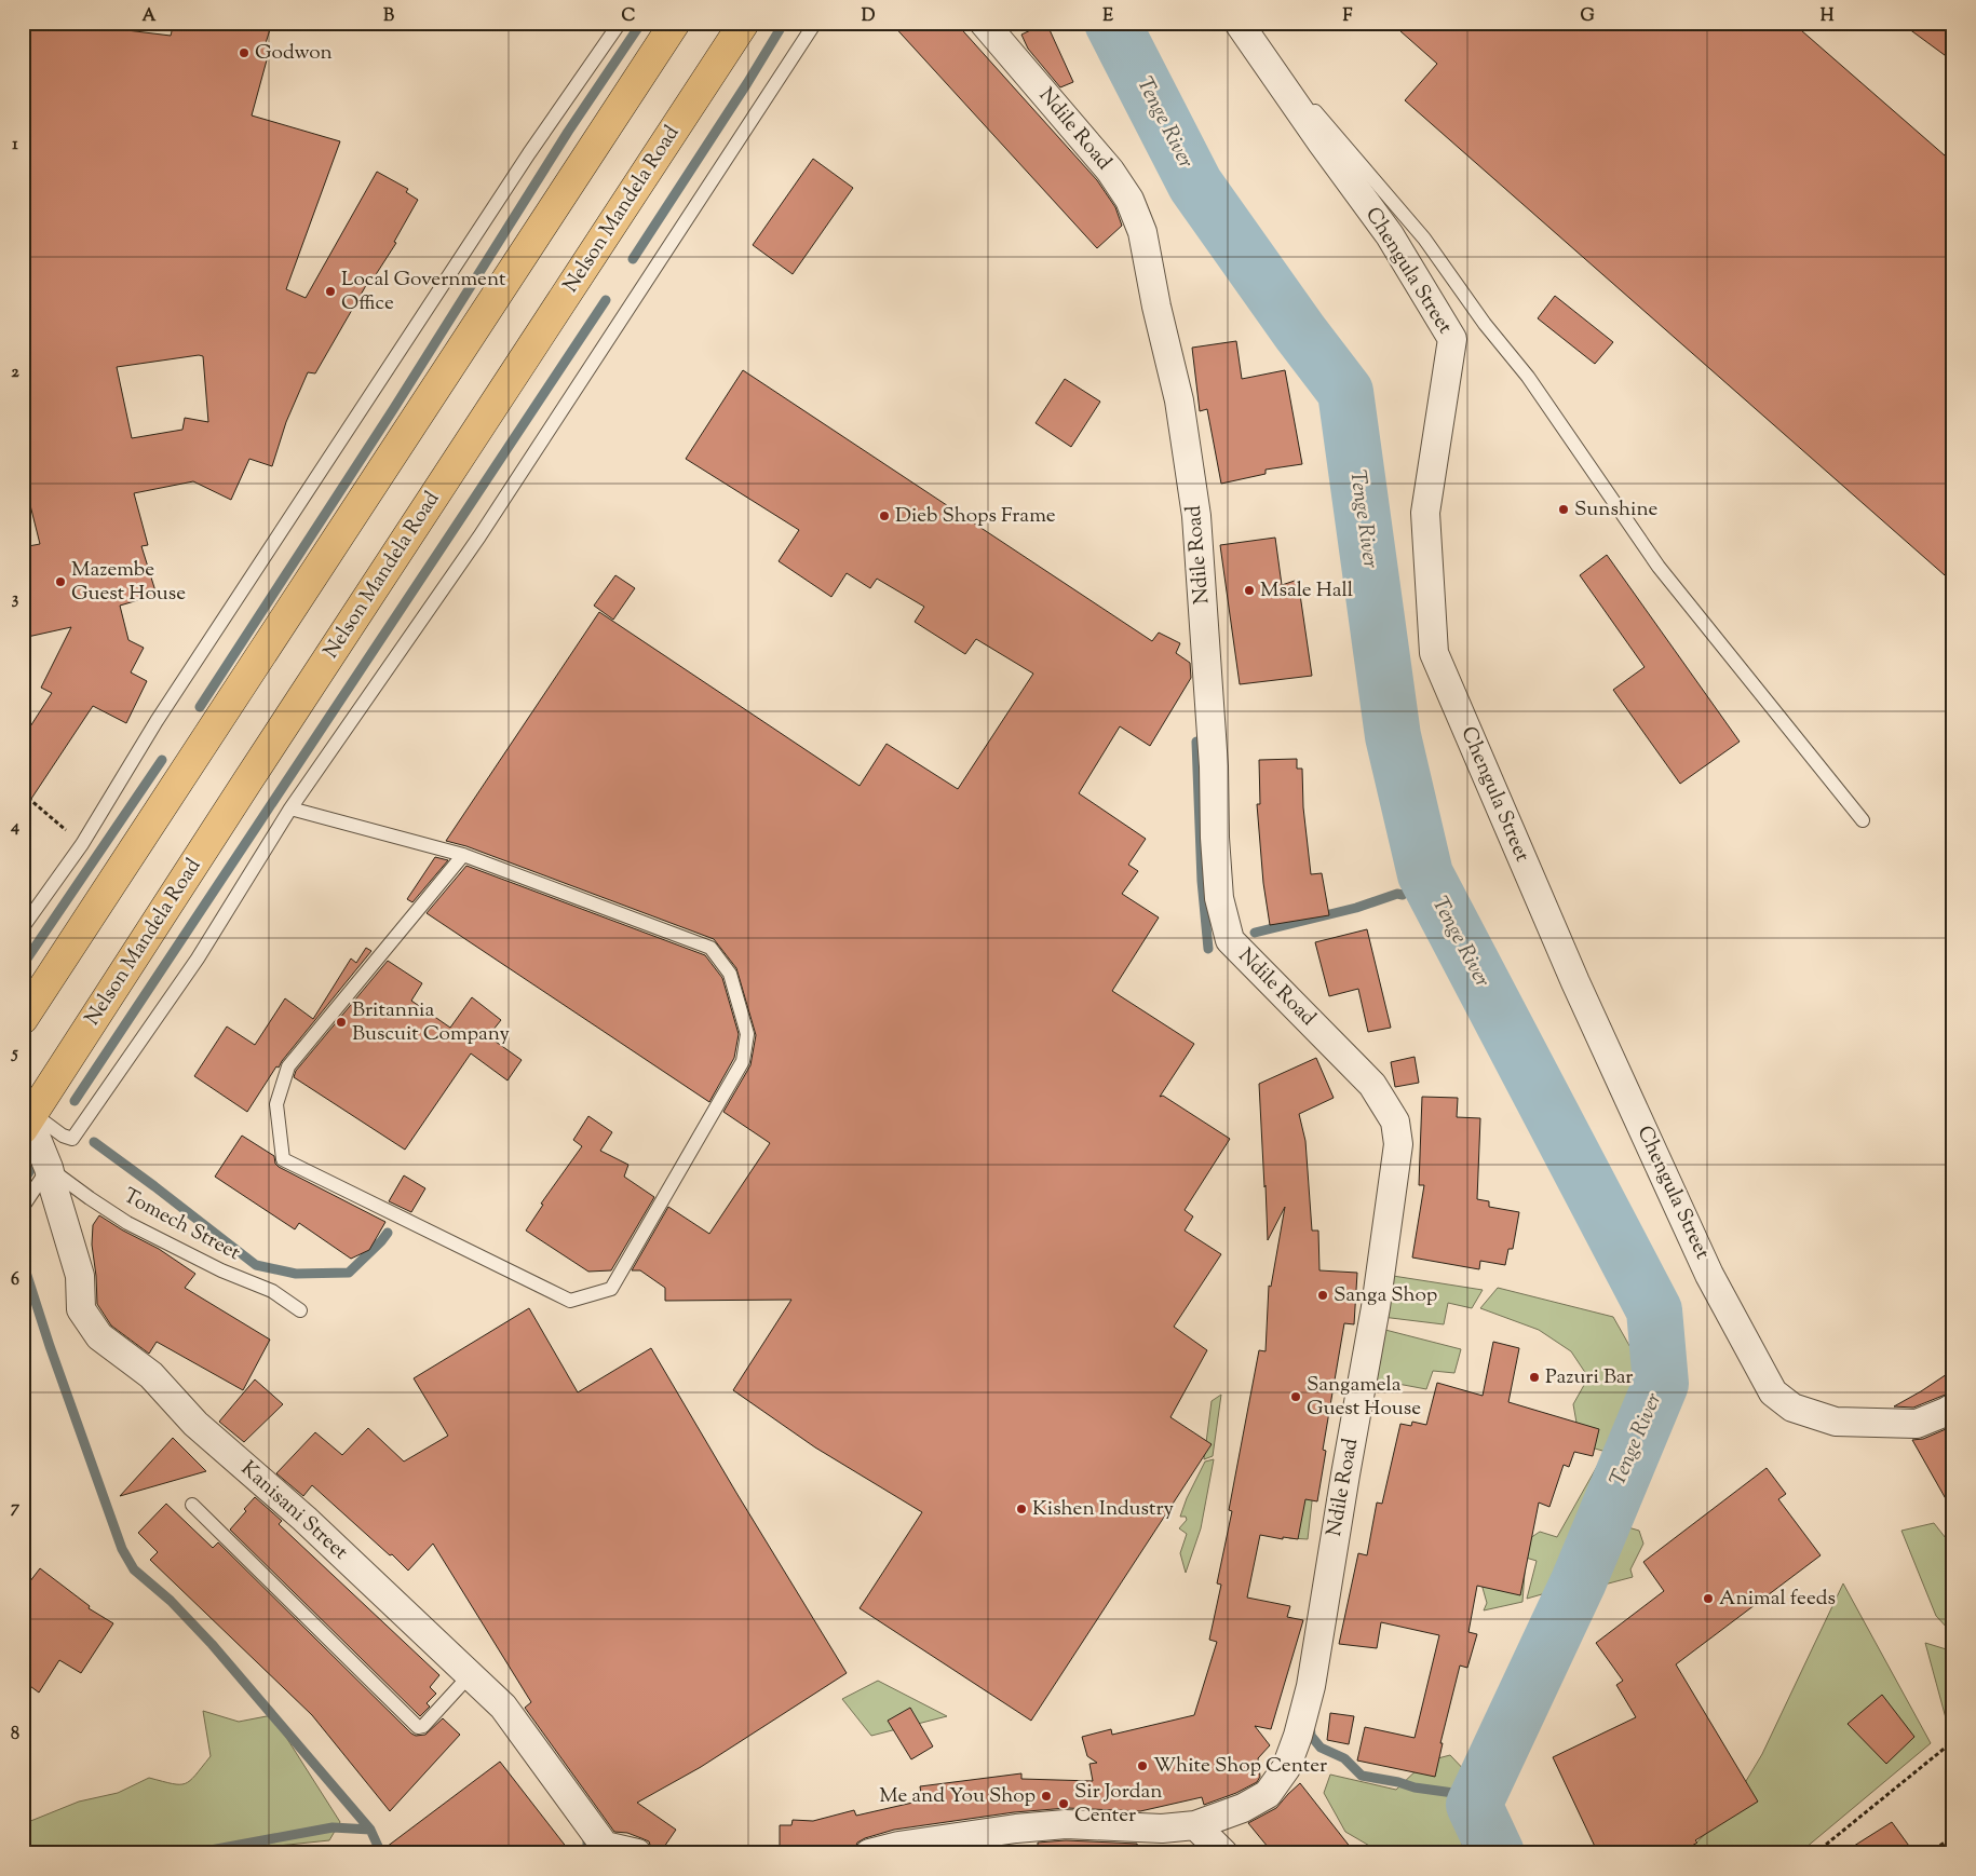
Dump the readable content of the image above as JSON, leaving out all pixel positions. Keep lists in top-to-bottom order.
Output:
{
  "streets": {
    "main road": ["Nelson Mandela Road"],
    "street": ["Ndile Road", "Chengula Street", "Kanisani Street"],
    "lane": ["Tomech Street"]
  },
  "crossings": [
    ["Nelson Mandela Road", "Kanisani Street"],
    ["Tomech Street", "Kanisani Street"]
  ],
  "water": ["Tenge River"],
  "places": [
    "Godwon",
    "Local Government Office",
    "Sunshine",
    "Dieb Shops Frame",
    "Mazembe Guest House",
    "Msale Hall",
    "Britannia Buscuit Company",
    "Sanga Shop",
    "Pazuri Bar",
    "Sangamela Guest House",
    "Kishen Industry",
    "Animal feeds",
    "White Shop Center",
    "Me and You Shop",
    "Sir Jordan Center"
  ],
  "grid": {
    "columns": [
      "A",
      "B",
      "C",
      "D",
      "E",
      "F",
      "G",
      "H"
    ],
    "rows": [
      "1",
      "2",
      "3",
      "4",
      "5",
      "6",
      "7",
      "8"
    ]
  }
}
